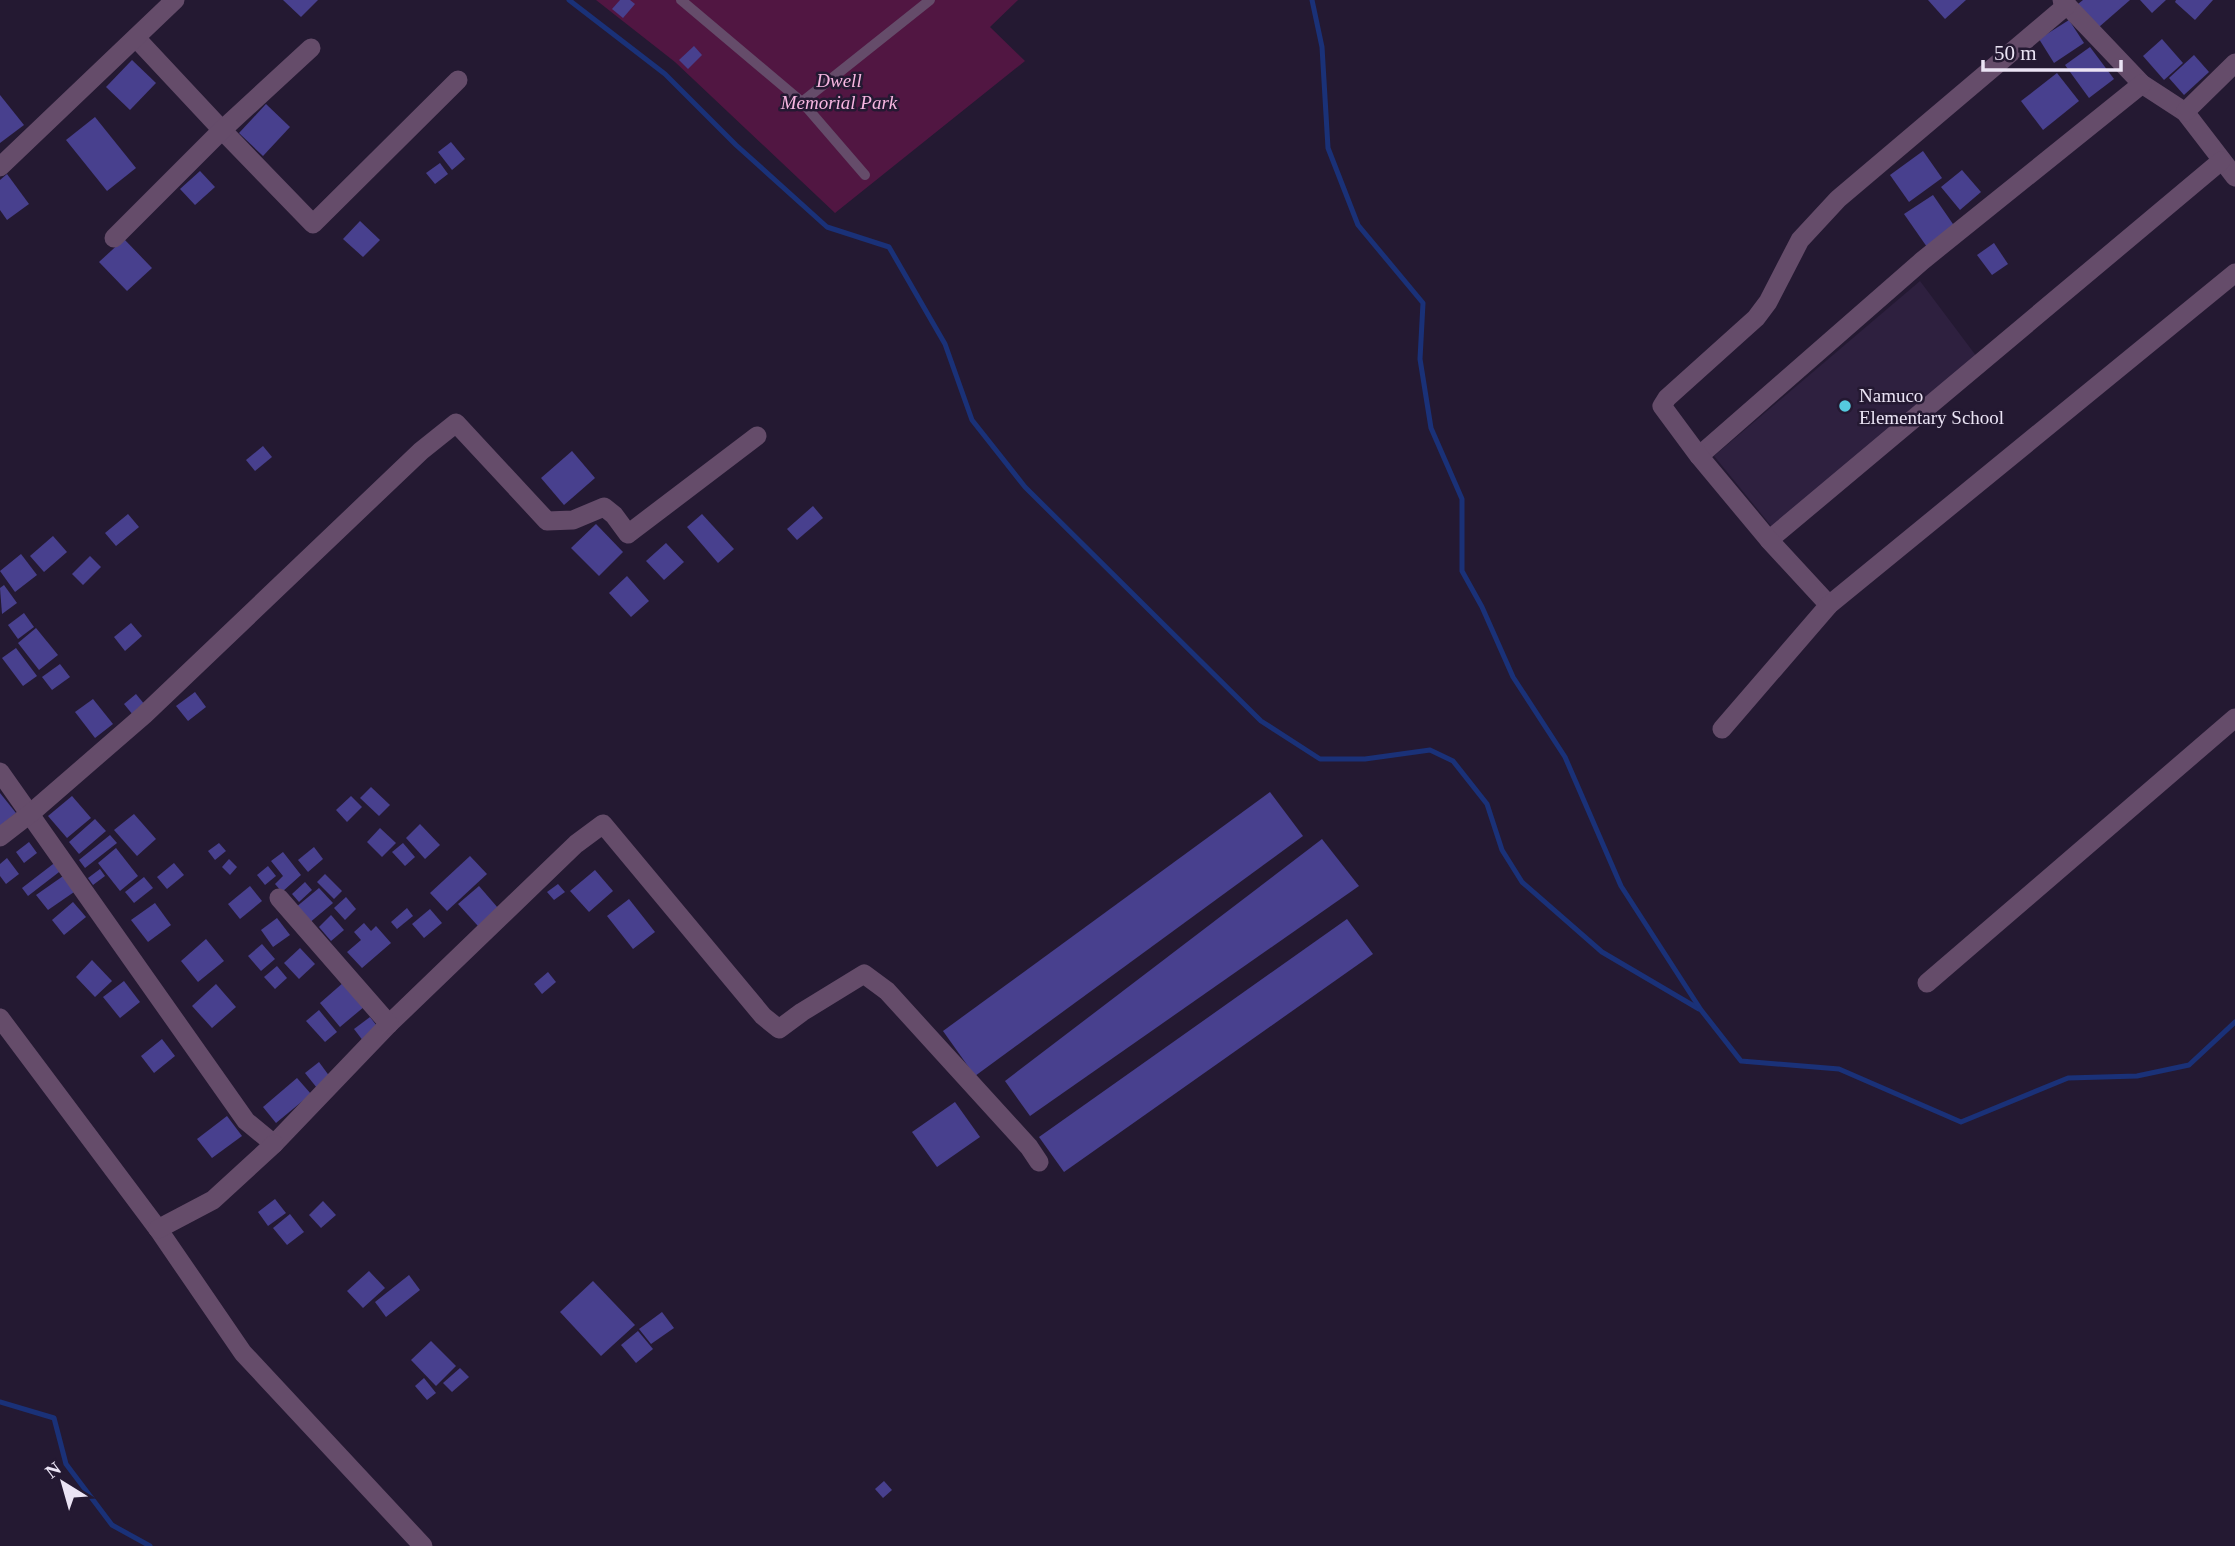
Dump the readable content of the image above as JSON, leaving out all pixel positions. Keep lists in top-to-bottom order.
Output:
{
  "parks": ["Dwell Memorial Park"],
  "places": ["Namuco Elementary School"],
  "scale_bar": "50 m",
  "north": "top left"
}
